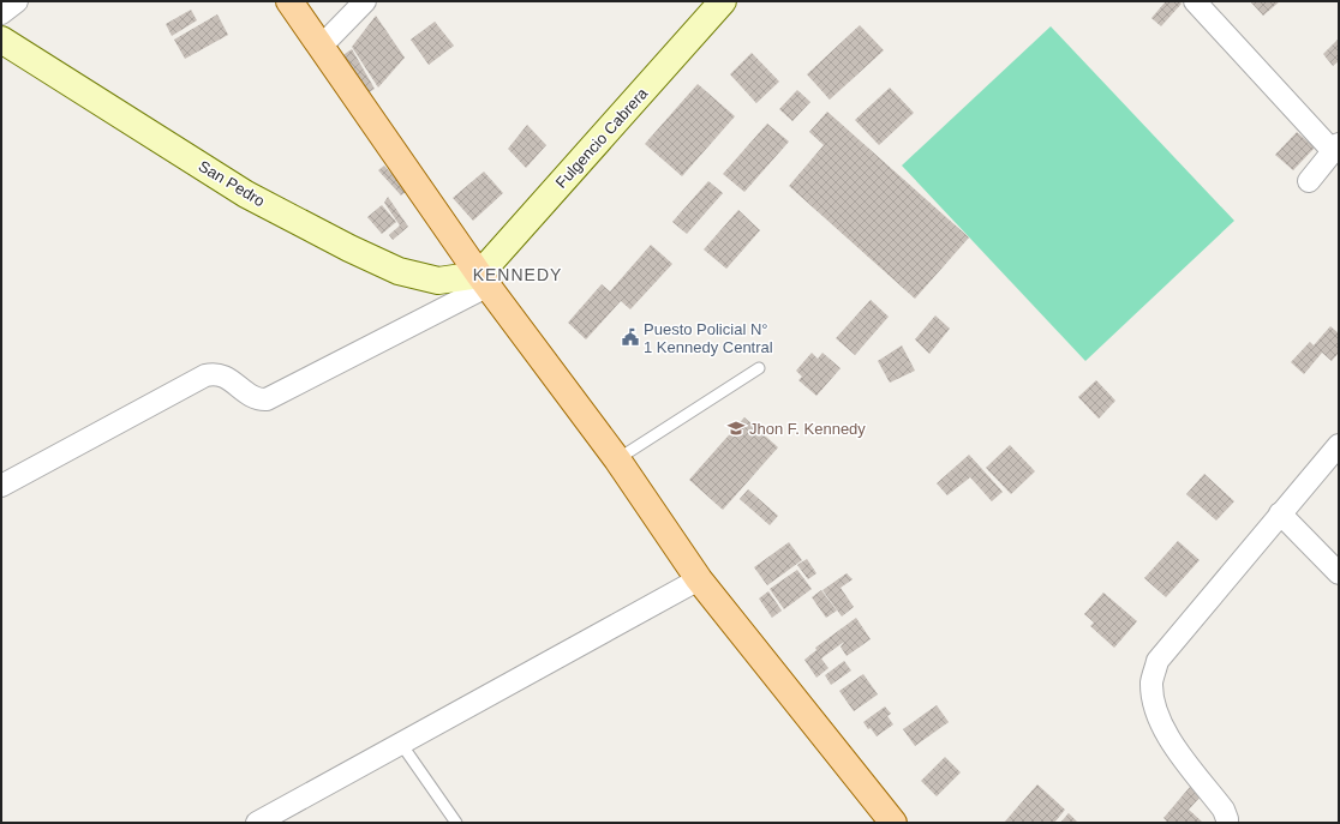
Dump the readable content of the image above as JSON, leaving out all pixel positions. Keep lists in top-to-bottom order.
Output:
{
  "streets": {
    "street": ["Fulgencio Cabrera", "San Pedro"]
  },
  "crossings": [
    ["Fulgencio Cabrera", "San Pedro"]
  ],
  "districts": ["KENNEDY"],
  "places": {
    "public building": ["Puesto Policial N° 1 Kennedy Central"],
    "school or university": ["Jhon F. Kennedy"]
  }
}
